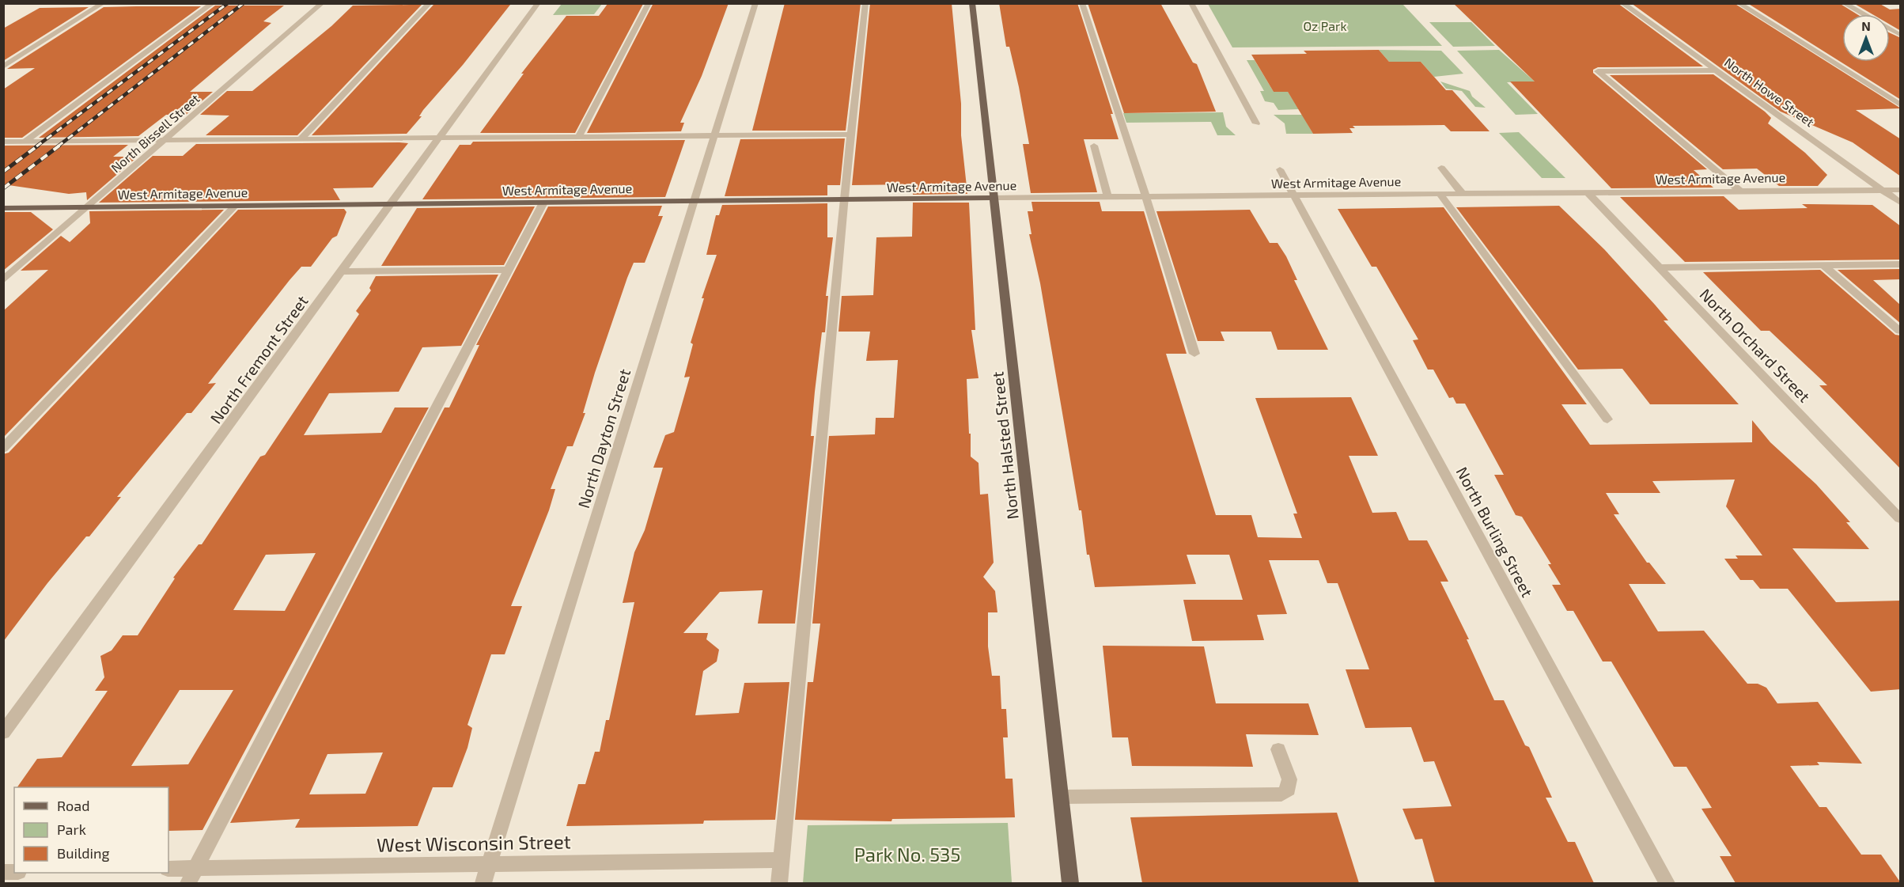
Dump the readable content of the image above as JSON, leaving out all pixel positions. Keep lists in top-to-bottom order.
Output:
{
  "streets": {
    "main road": ["West Armitage Avenue", "North Halsted Street"],
    "street": [
      "North Howe Street",
      "North Bissell Street",
      "North Orchard Street",
      "North Fremont Street",
      "North Dayton Street",
      "North Burling Street",
      "West Wisconsin Street"
    ]
  },
  "crossings": [
    ["North Howe Street", "West Armitage Avenue"],
    ["North Bissell Street", "West Armitage Avenue"],
    ["West Armitage Avenue", "North Orchard Street"],
    ["West Armitage Avenue", "North Fremont Street"],
    ["West Armitage Avenue", "North Dayton Street"],
    ["West Armitage Avenue", "North Halsted Street"],
    ["West Armitage Avenue", "North Burling Street"],
    ["North Dayton Street", "West Wisconsin Street"]
  ],
  "parks": ["Oz Park", "Park No. 535"],
  "legend": ["Road", "Park", "Building"],
  "north": "top"
}
